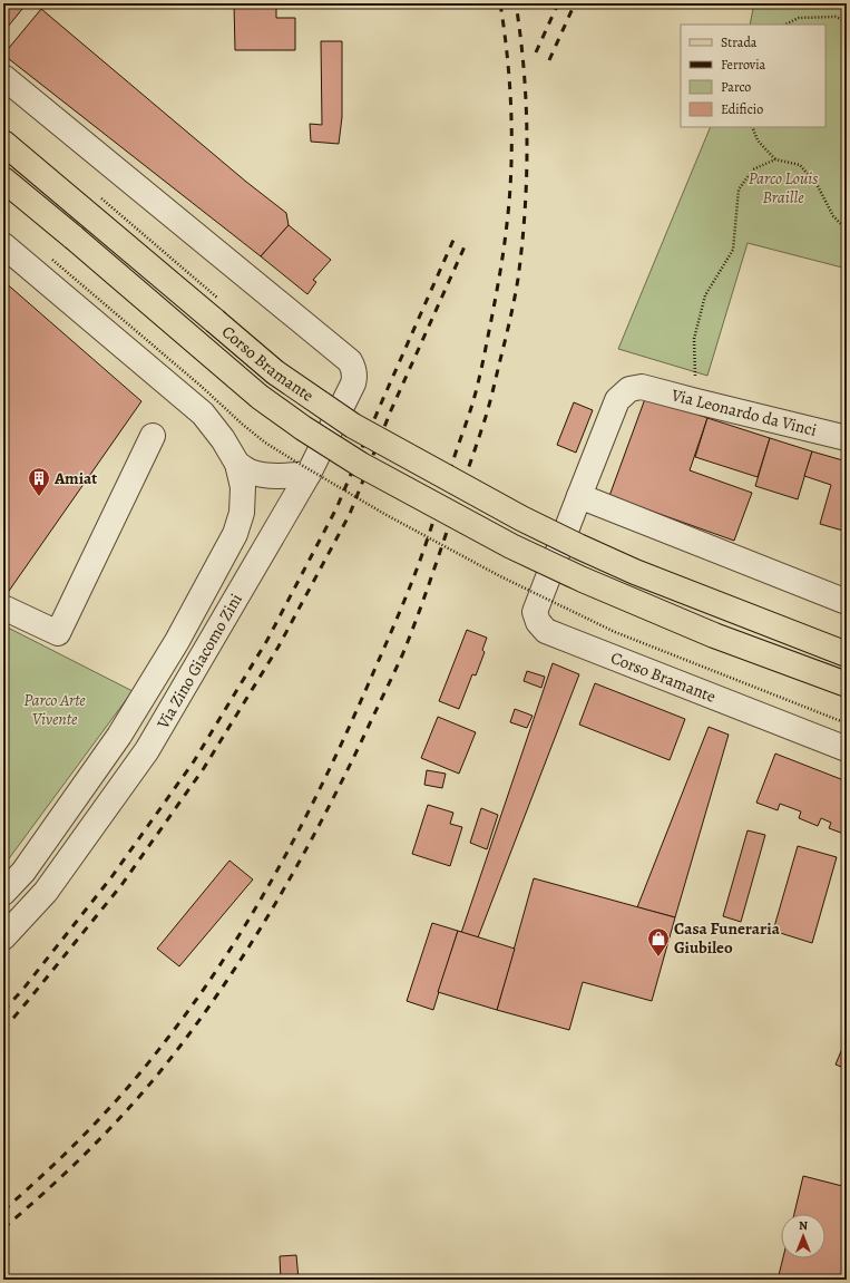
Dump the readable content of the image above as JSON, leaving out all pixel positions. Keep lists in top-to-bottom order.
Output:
{
  "streets": {
    "main road": ["Corso Bramante"],
    "street": ["Via Leonardo da Vinci", "Via Zino Giacomo Zini"]
  },
  "crossings": [
    ["Corso Bramante", "Via Leonardo da Vinci"]
  ],
  "parks": ["Parco Louis Braille", "Parco Arte Vivente"],
  "places": {
    "building": ["Amiat"],
    "shop": ["Casa Funeraria Giubileo"]
  },
  "legend": [
    "Strada",
    "Ferrovia",
    "Parco",
    "Edificio"
  ],
  "north": "top"
}
